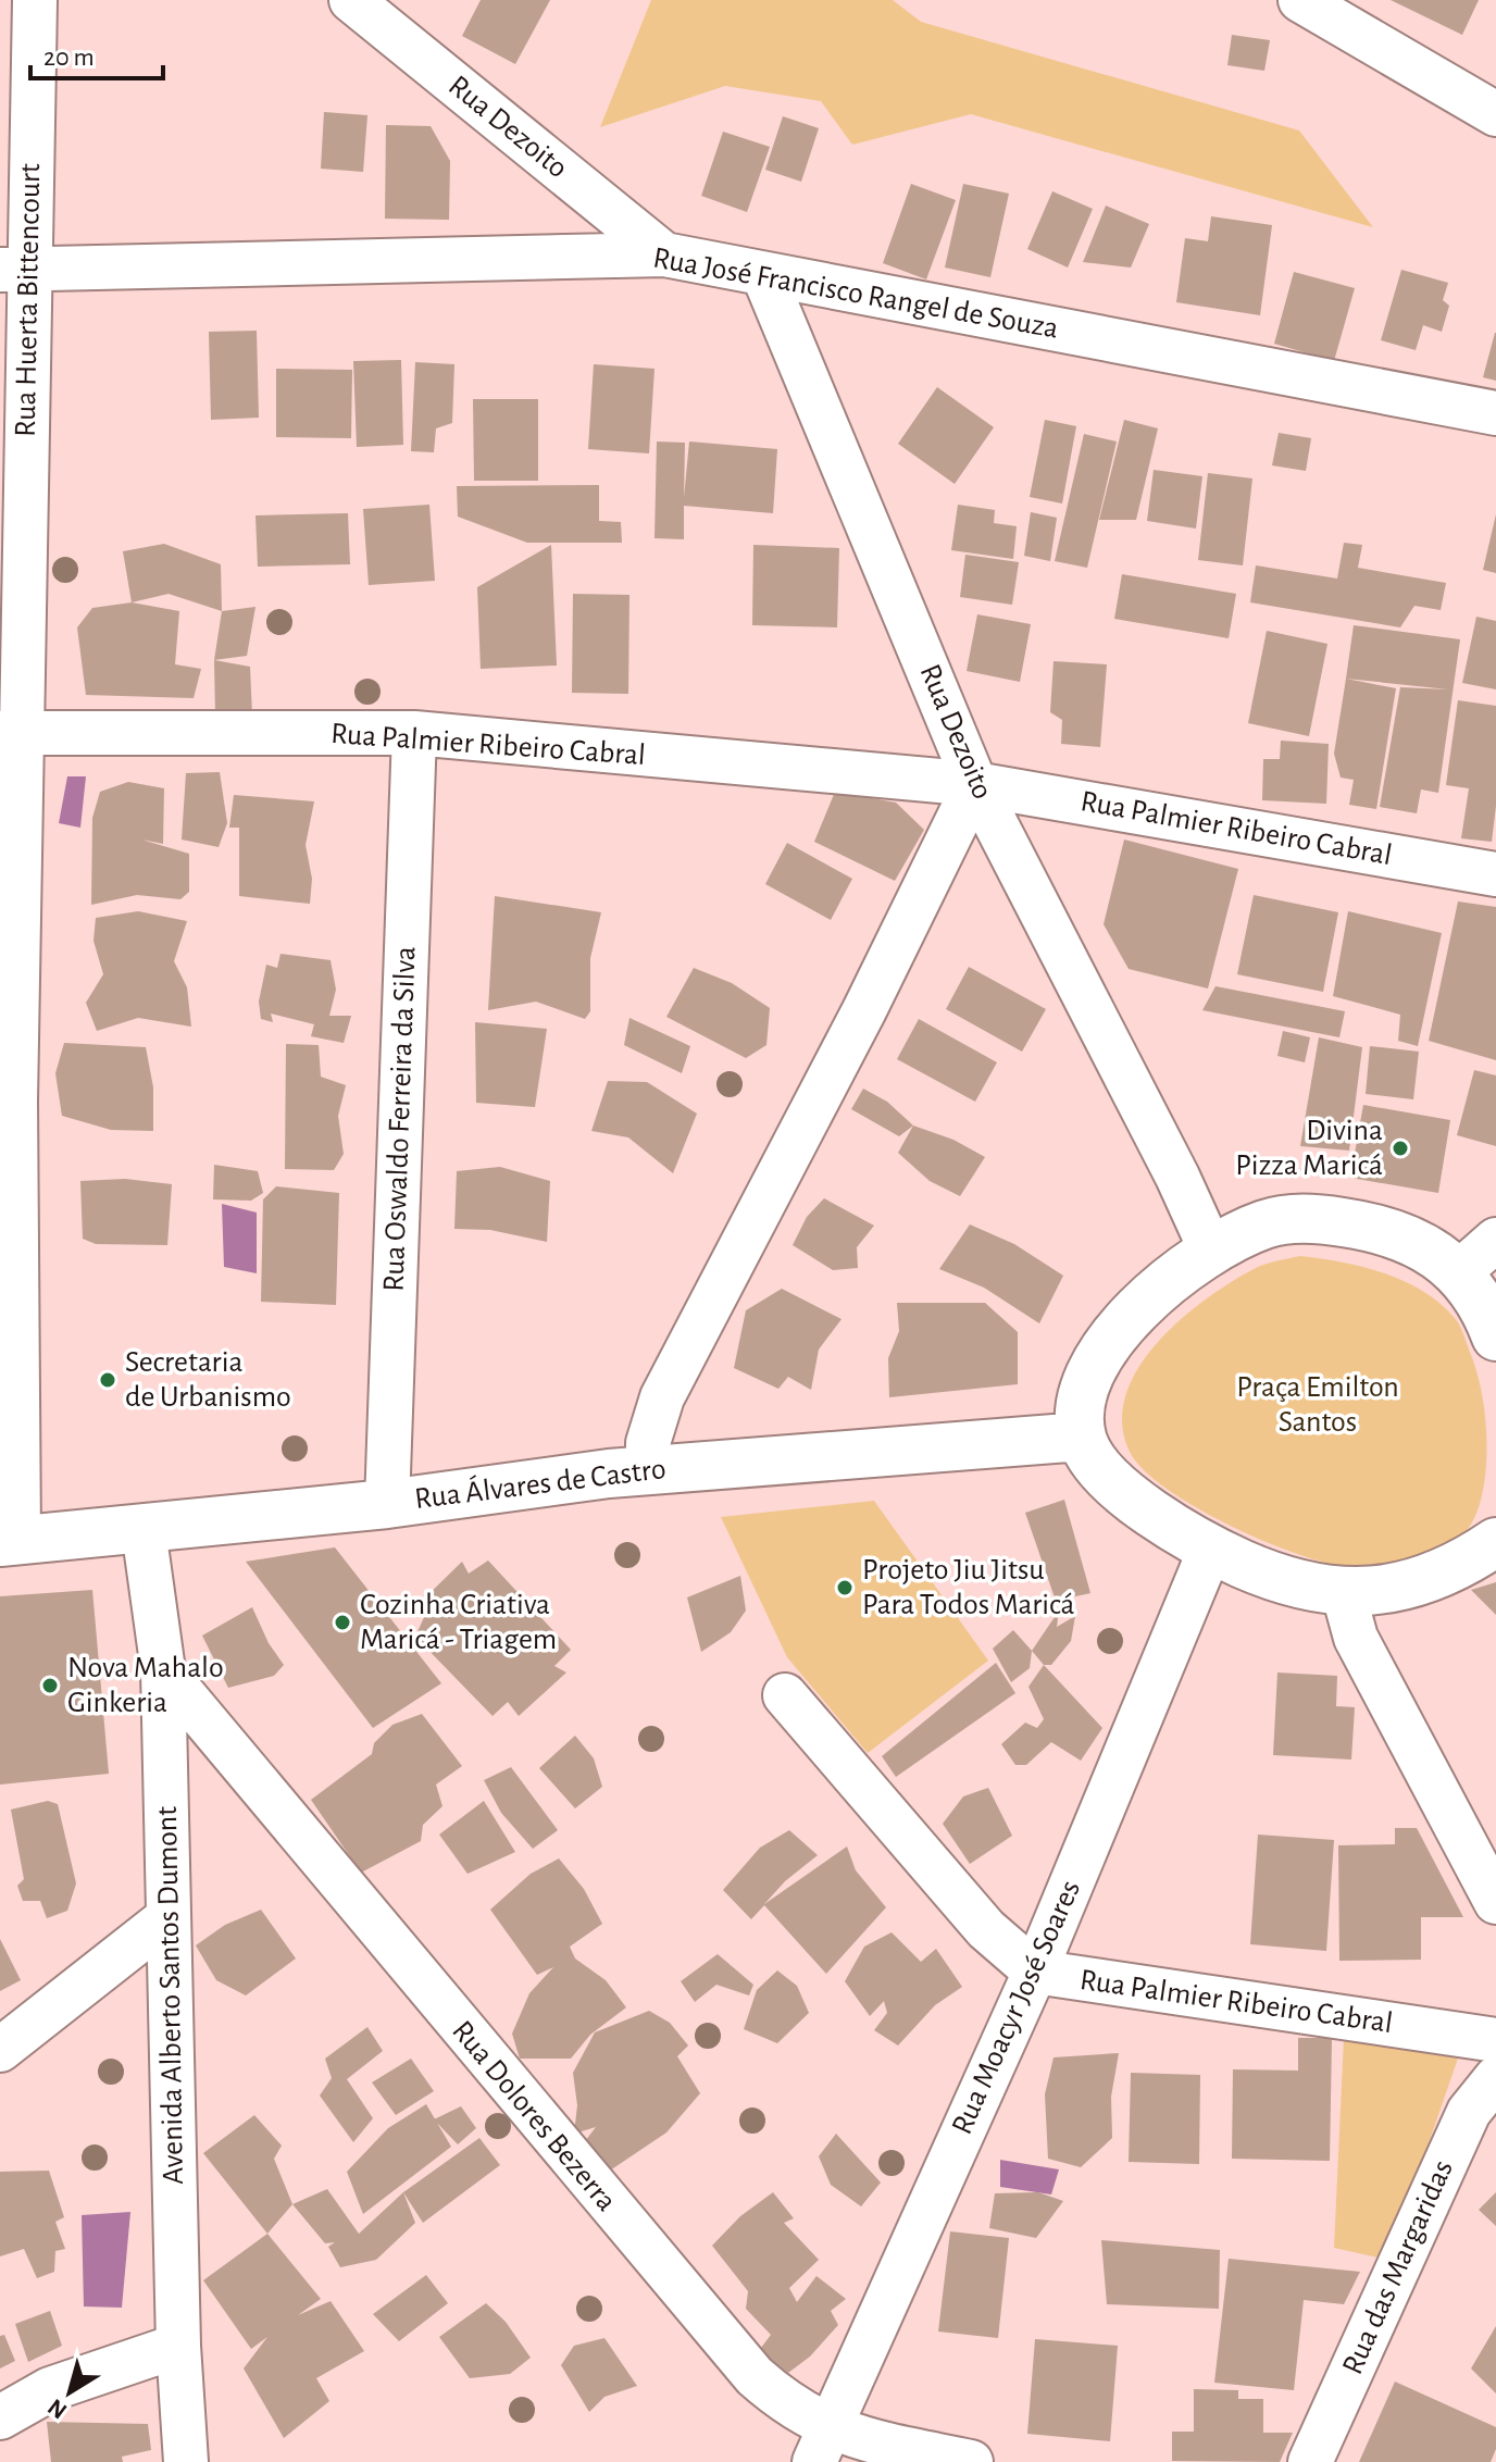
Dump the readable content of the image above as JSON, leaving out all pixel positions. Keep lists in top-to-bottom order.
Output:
{
  "streets": {
    "street": [
      "Rua Dezoito",
      "Rua José Francisco Rangel de Souza",
      "Rua Huerta Bittencourt",
      "Rua Palmier Ribeiro Cabral",
      "Rua Oswaldo Ferreira da Silva",
      "Rua Álvares de Castro",
      "Avenida Alberto Santos Dumont",
      "Rua Moacyr José Soares",
      "Rua Dolores Bezerra",
      "Rua das Margaridas"
    ]
  },
  "crossings": [
    ["Rua Dezoito", "Rua José Francisco Rangel de Souza"],
    ["Rua Dezoito", "Rua Palmier Ribeiro Cabral"],
    ["Rua José Francisco Rangel de Souza", "Rua Huerta Bittencourt"],
    ["Rua Huerta Bittencourt", "Rua Palmier Ribeiro Cabral"],
    ["Rua Huerta Bittencourt", "Rua Álvares de Castro"],
    ["Rua Palmier Ribeiro Cabral", "Rua Oswaldo Ferreira da Silva"],
    ["Rua Palmier Ribeiro Cabral", "Rua Moacyr José Soares"],
    ["Rua Oswaldo Ferreira da Silva", "Rua Álvares de Castro"],
    ["Rua Álvares de Castro", "Avenida Alberto Santos Dumont"],
    ["Avenida Alberto Santos Dumont", "Rua Dolores Bezerra"],
    ["Rua Moacyr José Soares", "Rua Dolores Bezerra"]
  ],
  "parks": ["Praça Emilton Santos"],
  "places": [
    "Divina Pizza Maricá",
    "Secretaria de Urbanismo",
    "Projeto Jiu Jitsu Para Todos Maricá",
    "Cozinha Criativa Maricá - Triagem",
    "Nova Mahalo Ginkeria"
  ],
  "scale_bar": "20 m",
  "north": "bottom left"
}
